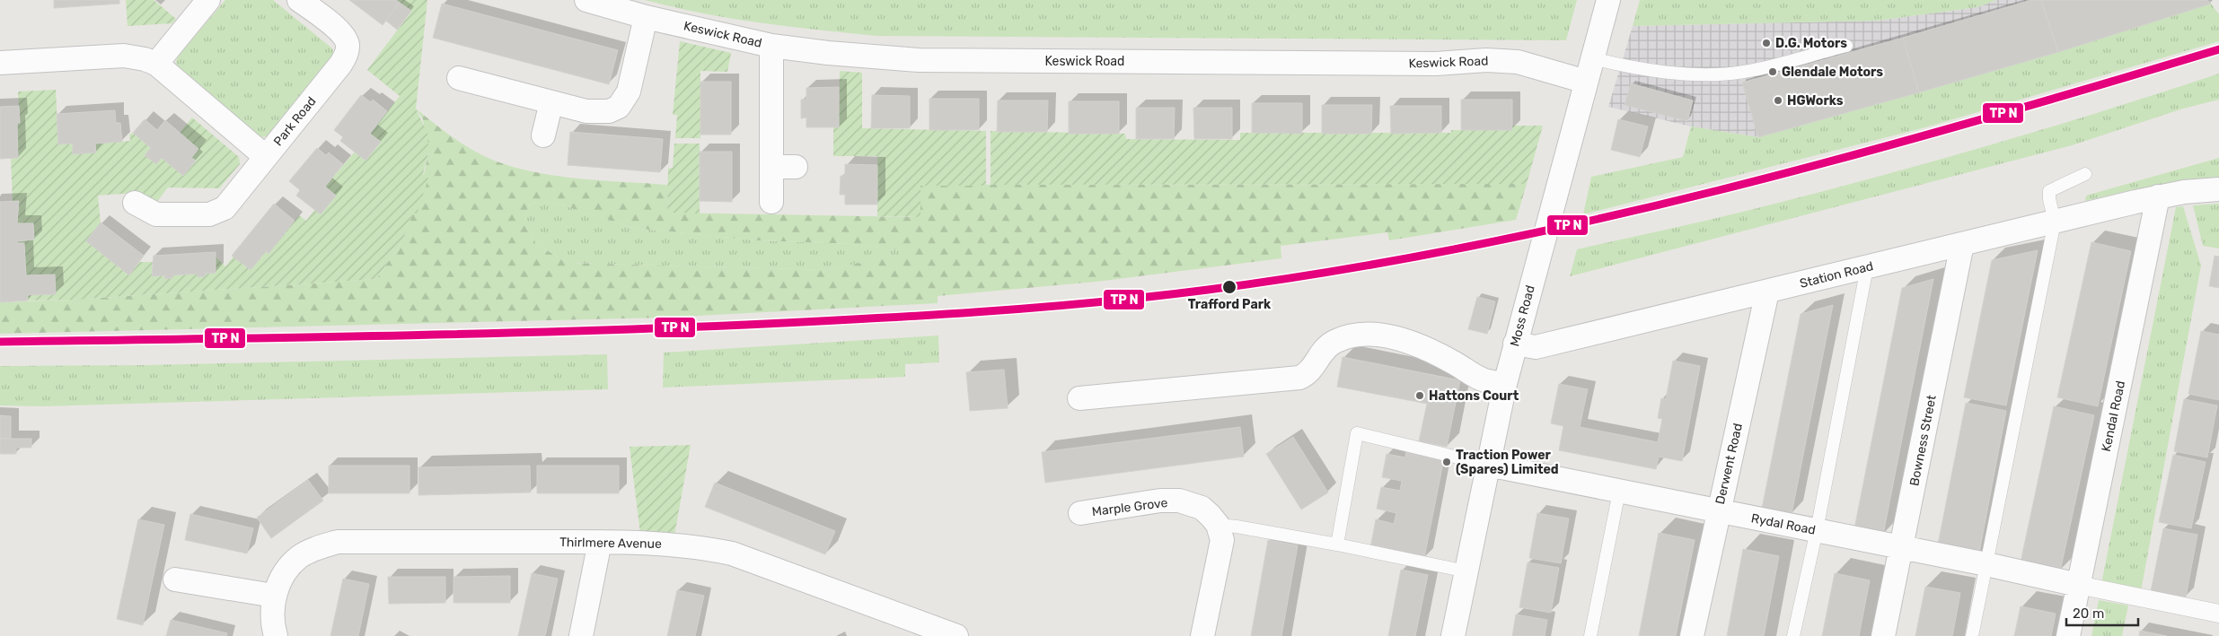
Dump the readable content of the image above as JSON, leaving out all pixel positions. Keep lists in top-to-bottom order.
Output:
{
  "streets": {
    "street": [
      "Keswick Road",
      "Park Road",
      "Station Road",
      "Moss Road",
      "Kendal Road",
      "Bowness Street",
      "Derwent Road",
      "Marple Grove",
      "Rydal Road",
      "Thirlmere Avenue"
    ]
  },
  "crossings": [
    ["Keswick Road", "Moss Road"],
    ["Station Road", "Moss Road"],
    ["Station Road", "Kendal Road"],
    ["Station Road", "Bowness Street"],
    ["Station Road", "Derwent Road"],
    ["Moss Road", "Rydal Road"],
    ["Kendal Road", "Rydal Road"],
    ["Bowness Street", "Rydal Road"],
    ["Derwent Road", "Rydal Road"]
  ],
  "places": [
    "D.G. Motors",
    "Glendale Motors",
    "HGWorks",
    "Trafford Park",
    "Hattons Court",
    "Traction Power (Spares) Limited"
  ],
  "scale_bar": "20 m"
}
